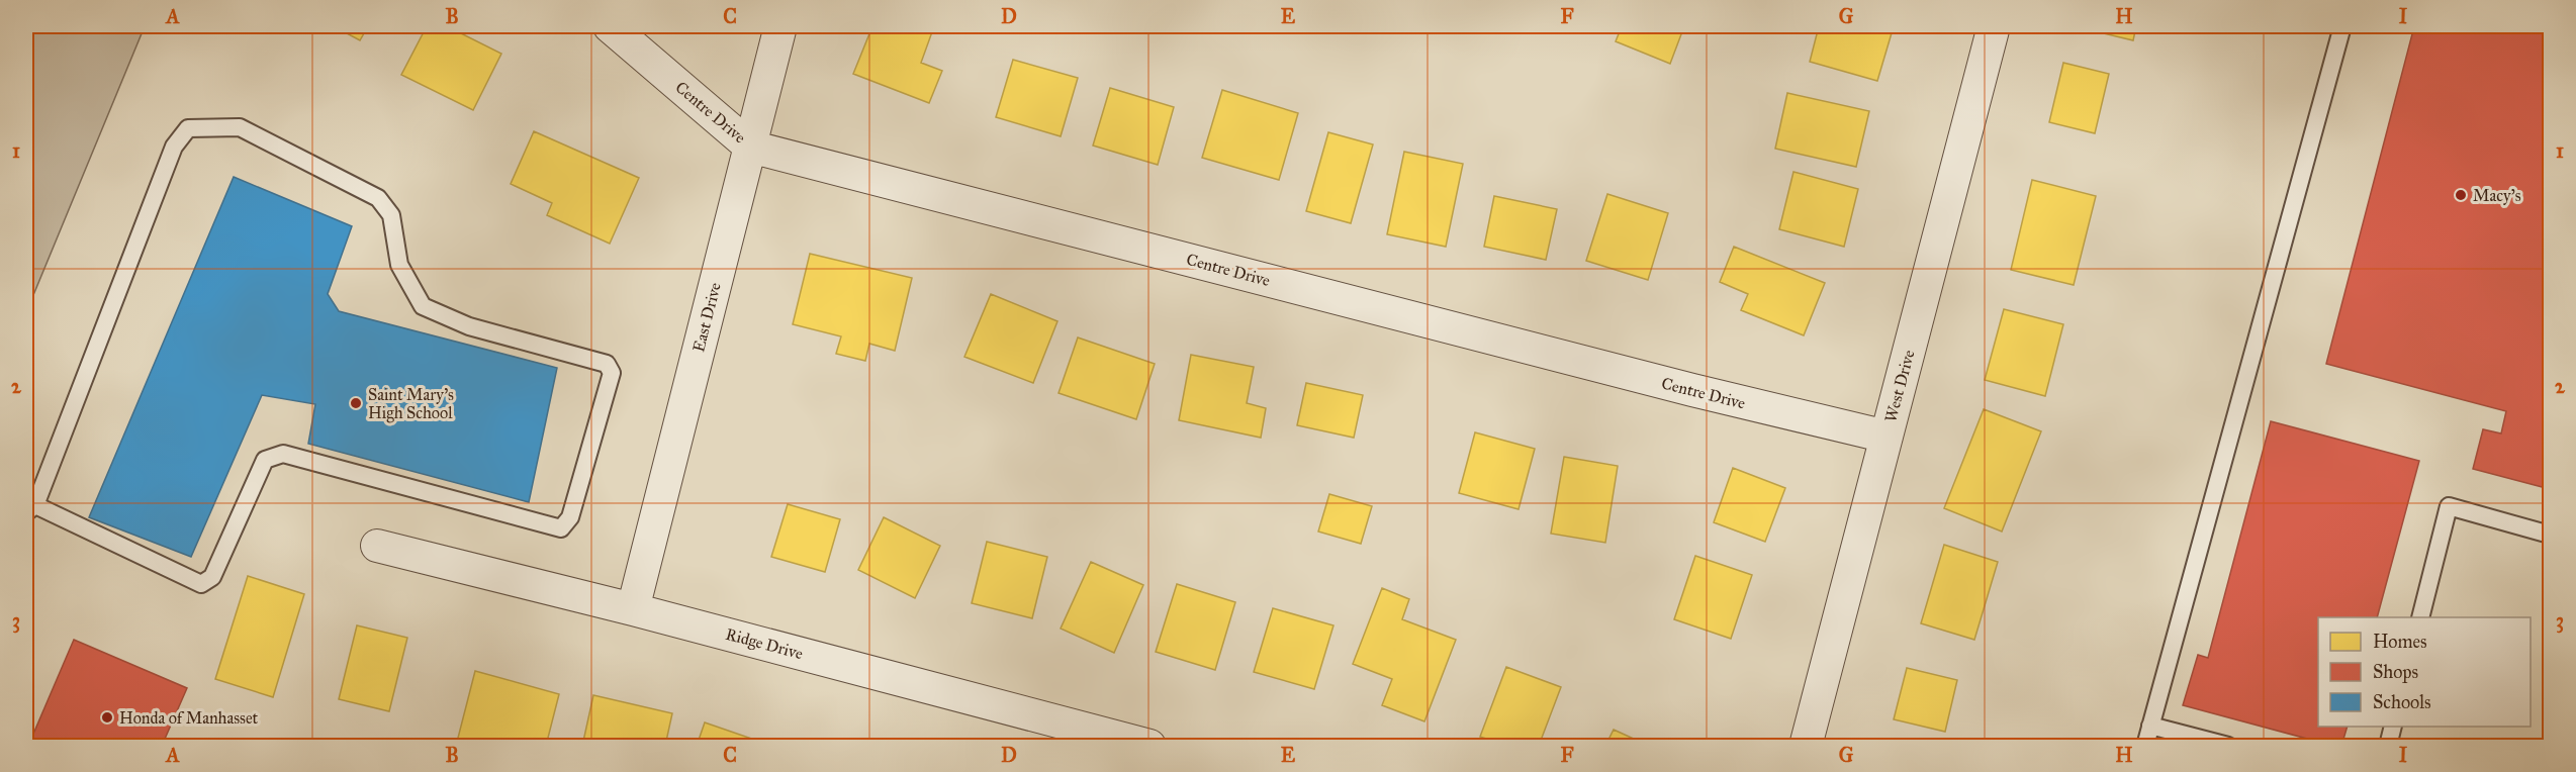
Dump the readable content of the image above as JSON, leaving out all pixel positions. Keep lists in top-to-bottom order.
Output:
{
  "streets": {
    "street": [
      "Centre Drive",
      "East Drive",
      "West Drive",
      "Ridge Drive"
    ]
  },
  "crossings": [
    ["Centre Drive", "East Drive"],
    ["Centre Drive", "West Drive"],
    ["East Drive", "Ridge Drive"]
  ],
  "places": ["Macy's", "Saint Mary's High School", "Honda of Manhasset"],
  "legend": ["Homes", "Shops", "Schools"],
  "grid": {
    "columns": [
      "A",
      "B",
      "C",
      "D",
      "E",
      "F",
      "G",
      "H",
      "I"
    ],
    "rows": ["1", "2", "3"]
  }
}
